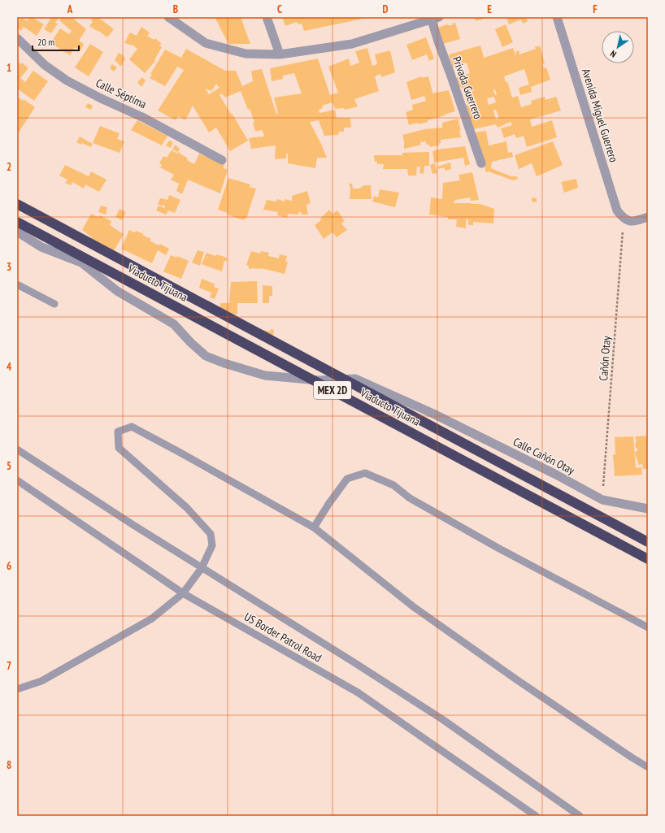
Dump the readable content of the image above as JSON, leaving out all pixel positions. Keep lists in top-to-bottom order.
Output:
{
  "streets": {
    "highway": ["Viaducto Tijuana", "MEX 2D"],
    "street": [
      "Privada Guerrero",
      "Calle Séptima",
      "Avenida Miguel Guerrero",
      "Calle Cañón Otay"
    ],
    "lane": ["US Border Patrol Road"],
    "path": ["Cañón Otay"]
  },
  "crossings": [
    ["Avenida Miguel Guerrero", "Cañón Otay"],
    ["Cañón Otay", "Calle Cañón Otay"]
  ],
  "scale_bar": "20 m",
  "north": "bottom left",
  "grid": {
    "columns": [
      "A",
      "B",
      "C",
      "D",
      "E",
      "F"
    ],
    "rows": [
      "1",
      "2",
      "3",
      "4",
      "5",
      "6",
      "7",
      "8"
    ]
  }
}
